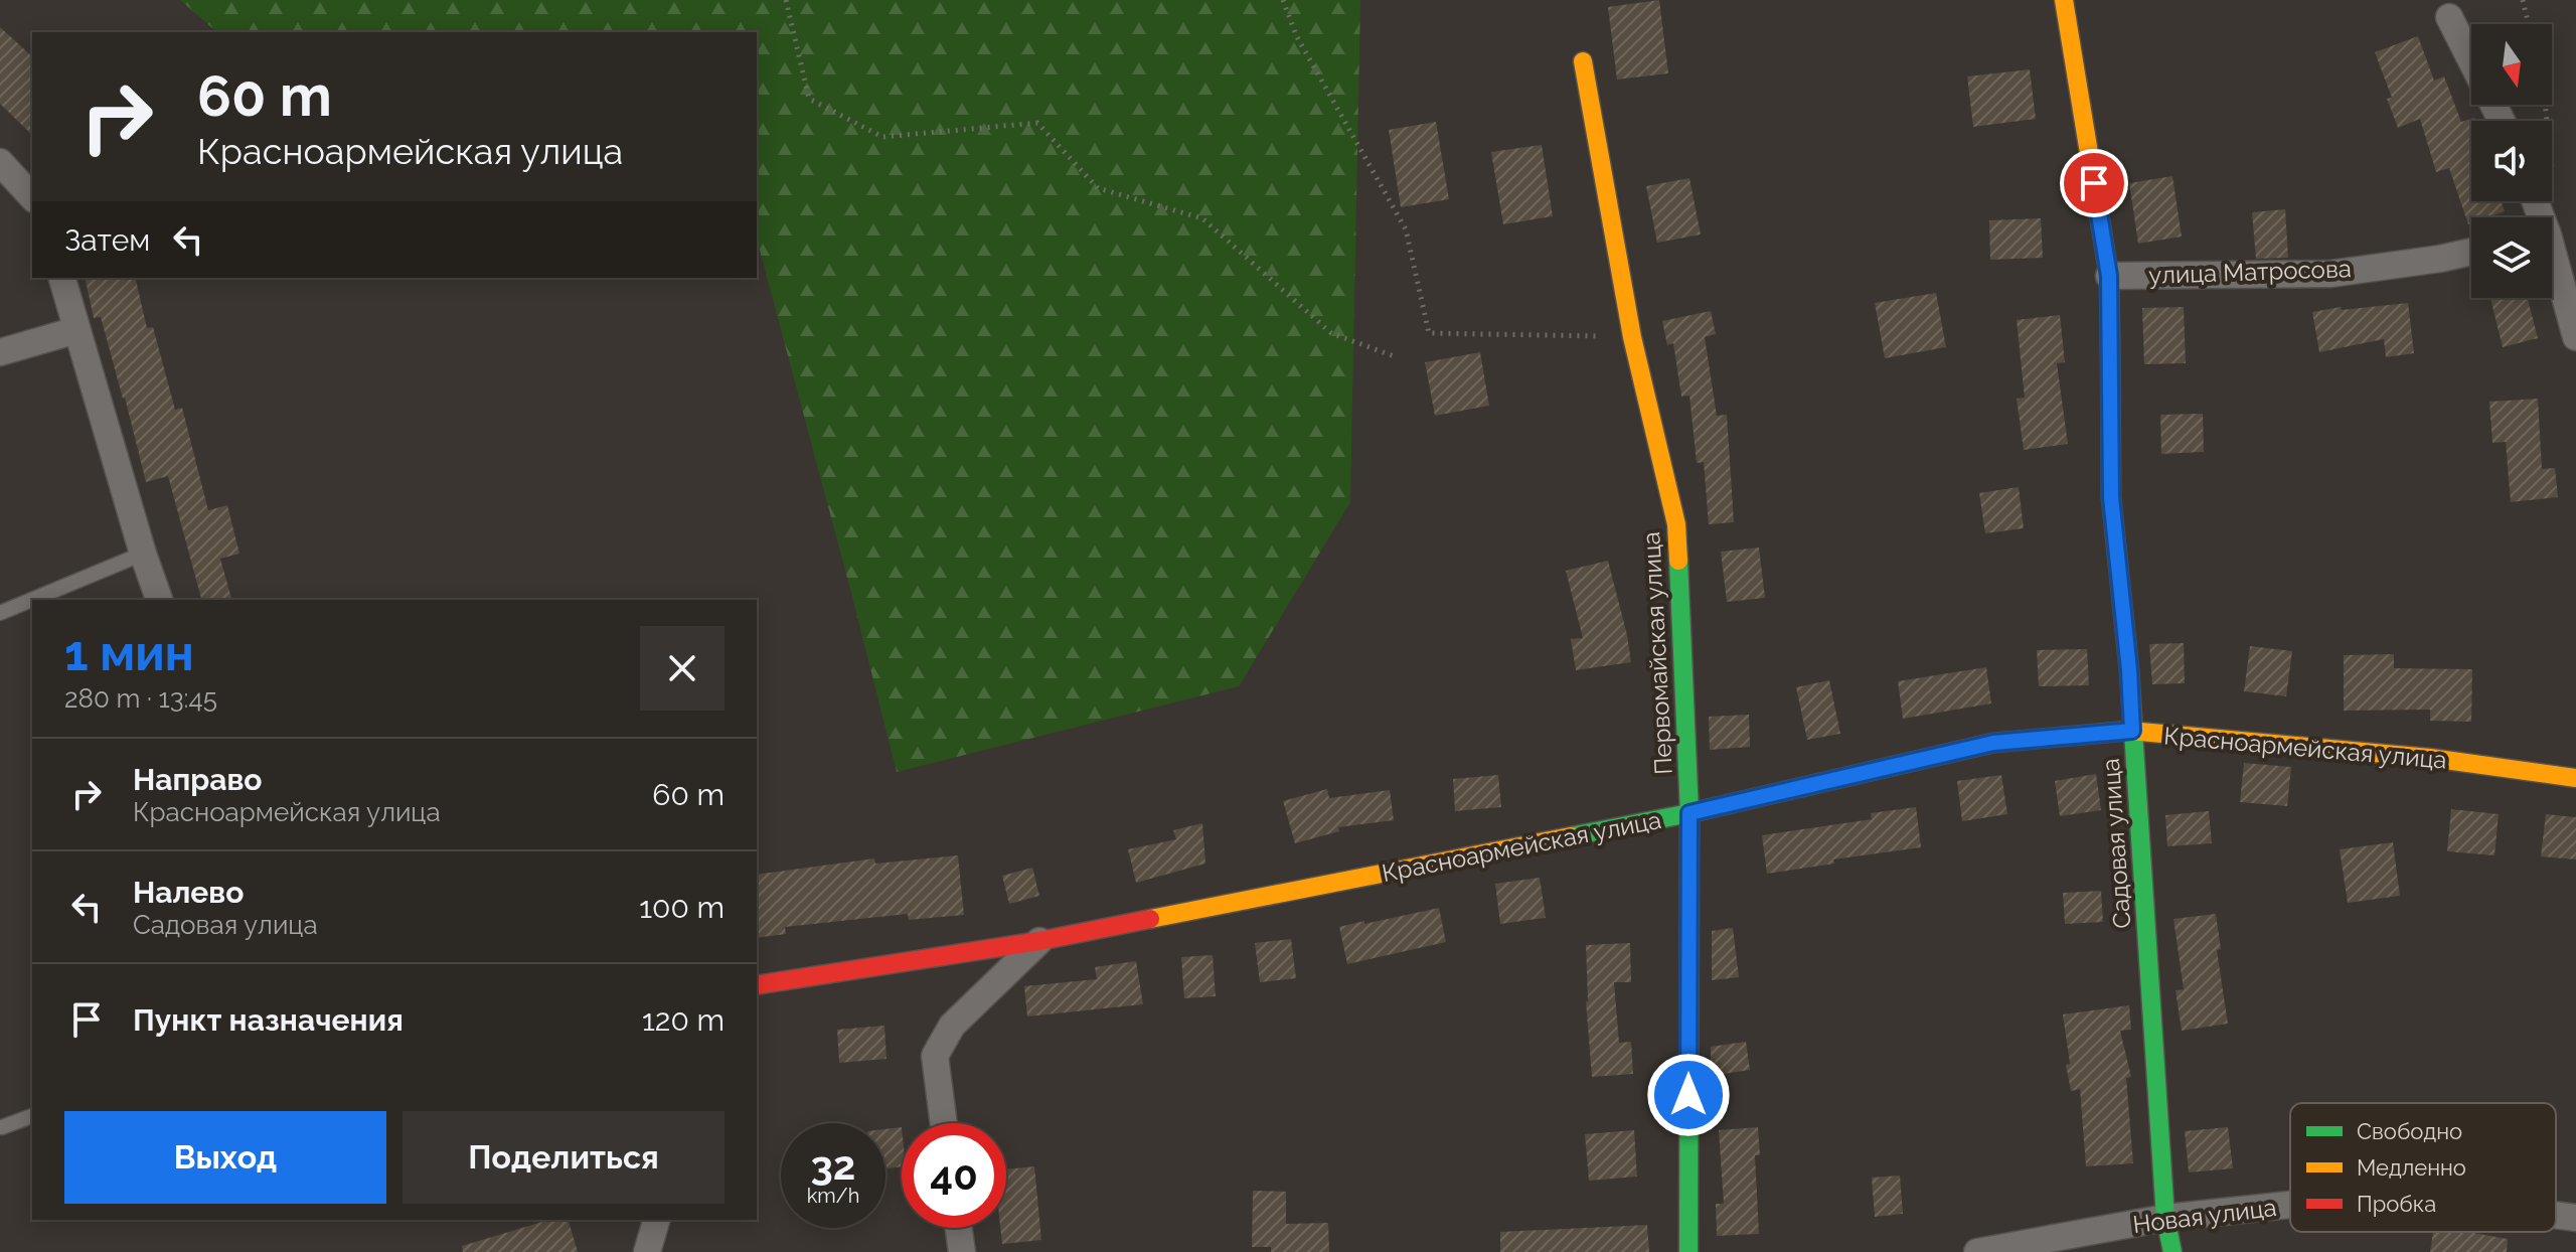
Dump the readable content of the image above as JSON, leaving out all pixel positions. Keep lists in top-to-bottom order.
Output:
{
  "streets": {
    "street": [
      "улица Матросова",
      "Первомайская улица",
      "Красноармейская улица",
      "Садовая улица",
      "Новая улица"
    ]
  },
  "crossings": [
    ["улица Матросова", "Садовая улица"],
    ["Первомайская улица", "Красноармейская улица"],
    ["Красноармейская улица", "Садовая улица"],
    ["Садовая улица", "Новая улица"]
  ],
  "legend": ["Свободно", "Медленно", "Пробка"],
  "north": "bottom",
  "page": {
    "turn": ["60 m", "Красноармейская улица"],
    "then": "Затем",
    "heading": ["1 мин", "280 m · 13:45"],
    "list": [
      {
        "name": "Направо",
        "note": "Красноармейская улица",
        "value": "60 m"
      },
      {
        "name": "Налево",
        "note": "Садовая улица",
        "value": "100 m"
      },
      {
        "name": "Пункт назначения",
        "value": "120 m"
      }
    ],
    "buttons": ["Выход", "Поделиться"],
    "speed": "32 km/h",
    "limit": "40"
  }
}
